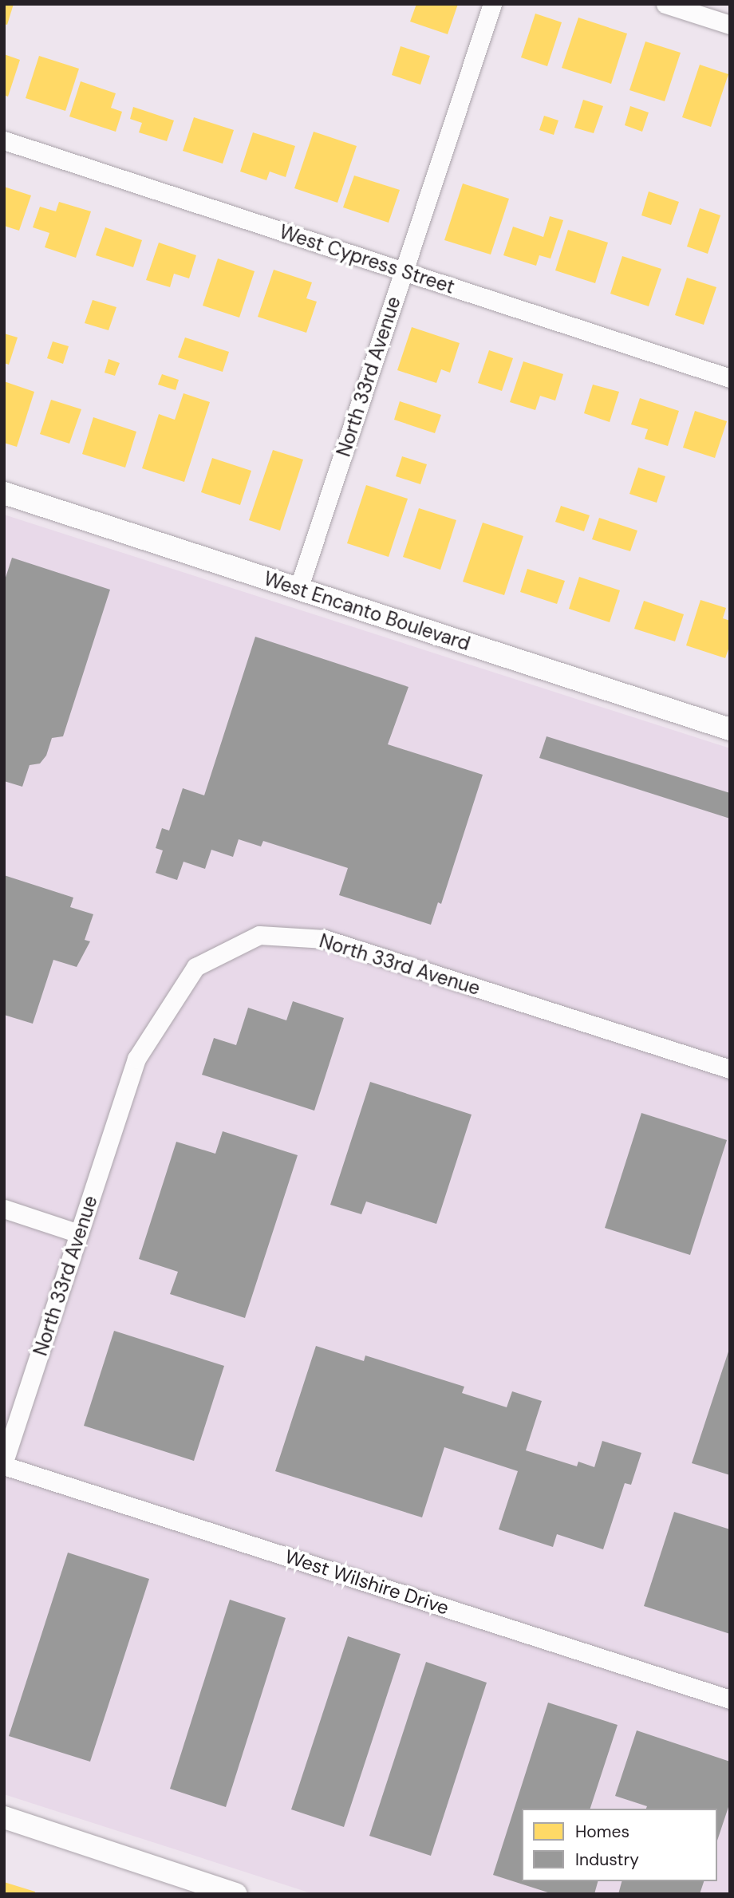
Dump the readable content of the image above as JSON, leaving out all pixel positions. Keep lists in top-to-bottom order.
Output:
{
  "streets": {
    "street": [
      "West Cypress Street",
      "North 33rd Avenue",
      "West Encanto Boulevard",
      "West Wilshire Drive"
    ]
  },
  "crossings": [
    ["West Cypress Street", "North 33rd Avenue"],
    ["North 33rd Avenue", "West Encanto Boulevard"],
    ["North 33rd Avenue", "West Wilshire Drive"]
  ],
  "legend": ["Homes", "Industry"]
}
